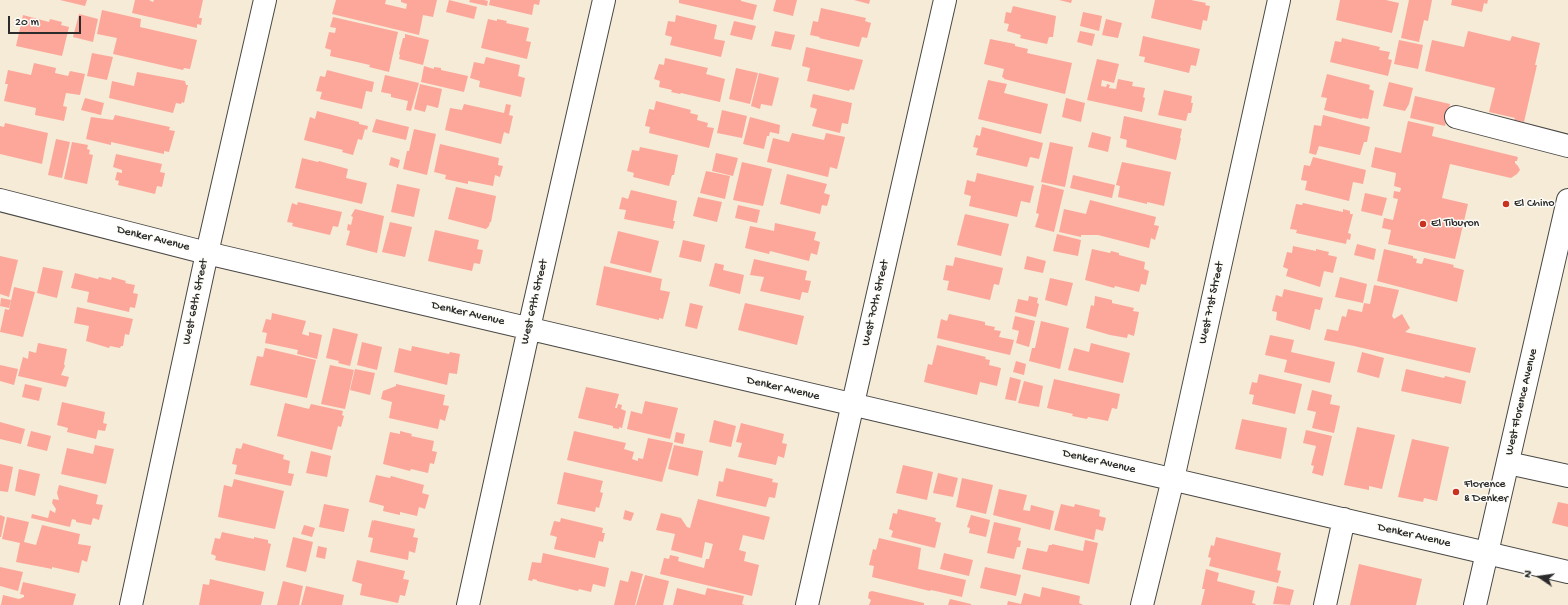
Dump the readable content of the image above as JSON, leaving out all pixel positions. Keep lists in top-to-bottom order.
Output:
{
  "streets": {
    "street": [
      "Denker Avenue",
      "West 68th Street",
      "West 69th Street",
      "West 70th Street",
      "West 71st Street",
      "West Florence Avenue"
    ]
  },
  "crossings": [
    ["Denker Avenue", "West 68th Street"],
    ["Denker Avenue", "West 69th Street"],
    ["Denker Avenue", "West 70th Street"],
    ["Denker Avenue", "West 71st Street"],
    ["Denker Avenue", "West Florence Avenue"]
  ],
  "places": ["El Chino", "El Tiburon", "Florence & Denker"],
  "scale_bar": "20 m",
  "north": "left"
}
